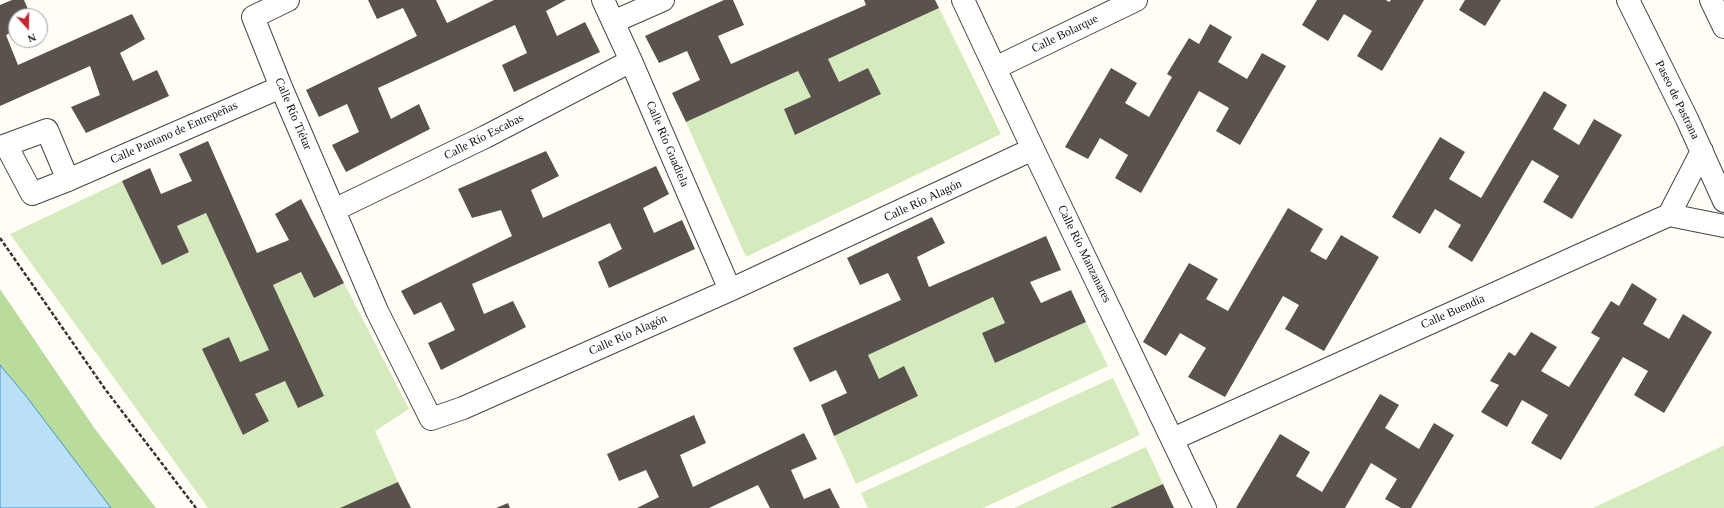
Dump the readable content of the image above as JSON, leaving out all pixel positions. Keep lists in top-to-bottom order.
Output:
{
  "streets": {
    "street": [
      "Calle Bolarque",
      "Paseo de Pastrana",
      "Calle Río Tiétar",
      "Calle Pantano de Entrepeñas",
      "Calle Río Escabas",
      "Calle Río Guadiela",
      "Calle Río Alagón",
      "Calle Río Manzanares",
      "Calle Buendía"
    ]
  },
  "crossings": [
    ["Calle Bolarque", "Calle Río Manzanares"],
    ["Calle Río Tiétar", "Calle Pantano de Entrepeñas"],
    ["Calle Río Tiétar", "Calle Río Escabas"],
    ["Calle Río Tiétar", "Calle Río Alagón"],
    ["Calle Río Escabas", "Calle Río Guadiela"],
    ["Calle Río Escabas", "Calle Río Alagón"],
    ["Calle Río Guadiela", "Calle Río Alagón"],
    ["Calle Río Alagón", "Calle Río Manzanares"],
    ["Calle Río Manzanares", "Calle Buendía"]
  ],
  "north": "bottom"
}
